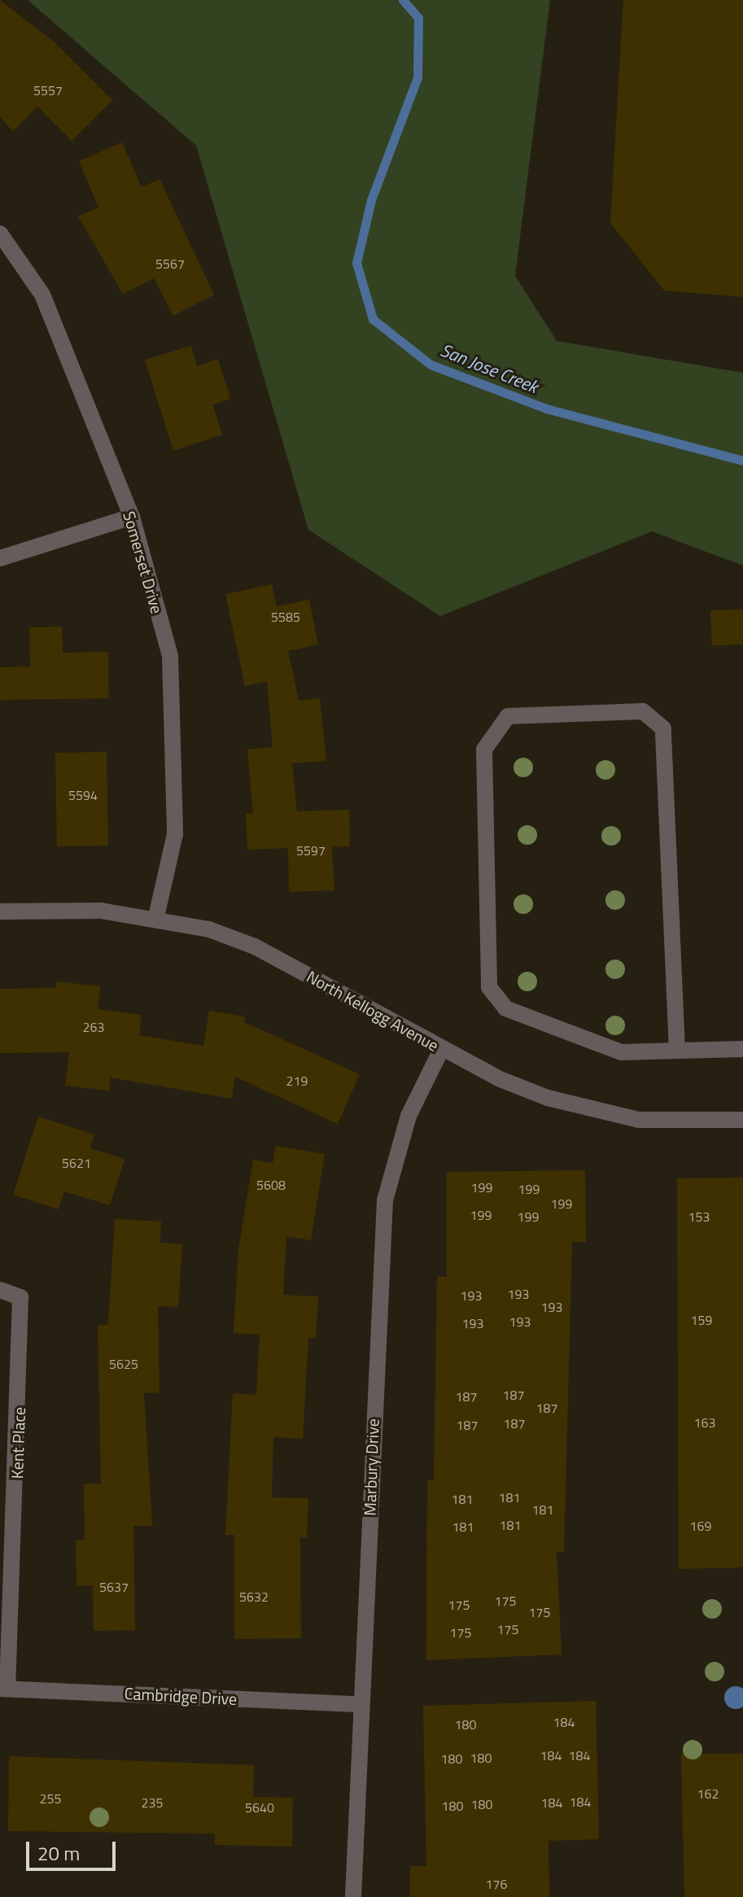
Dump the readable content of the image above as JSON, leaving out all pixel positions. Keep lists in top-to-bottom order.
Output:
{
  "streets": {
    "street": [
      "Somerset Drive",
      "North Kellogg Avenue",
      "Kent Place",
      "Marbury Drive",
      "Cambridge Drive"
    ]
  },
  "crossings": [
    ["Somerset Drive", "North Kellogg Avenue"],
    ["North Kellogg Avenue", "Marbury Drive"],
    ["Kent Place", "Cambridge Drive"],
    ["Marbury Drive", "Cambridge Drive"]
  ],
  "water": ["San Jose Creek"],
  "house_numbers": [
    "5557",
    "5567",
    "5585",
    "5594",
    "5597",
    "263",
    "219",
    "5621",
    "5608",
    "199",
    "199",
    "199",
    "199",
    "199",
    "153",
    "193",
    "193",
    "193",
    "159",
    "193",
    "193",
    "5625",
    "187",
    "187",
    "187",
    "163",
    "187",
    "187",
    "181",
    "181",
    "181",
    "181",
    "169",
    "181",
    "5637",
    "5632",
    "175",
    "175",
    "175",
    "175",
    "175",
    "184",
    "180",
    "184",
    "184",
    "180",
    "180",
    "162",
    "255",
    "184",
    "235",
    "184",
    "180",
    "180",
    "5640",
    "176"
  ],
  "scale_bar": "20 m"
}
